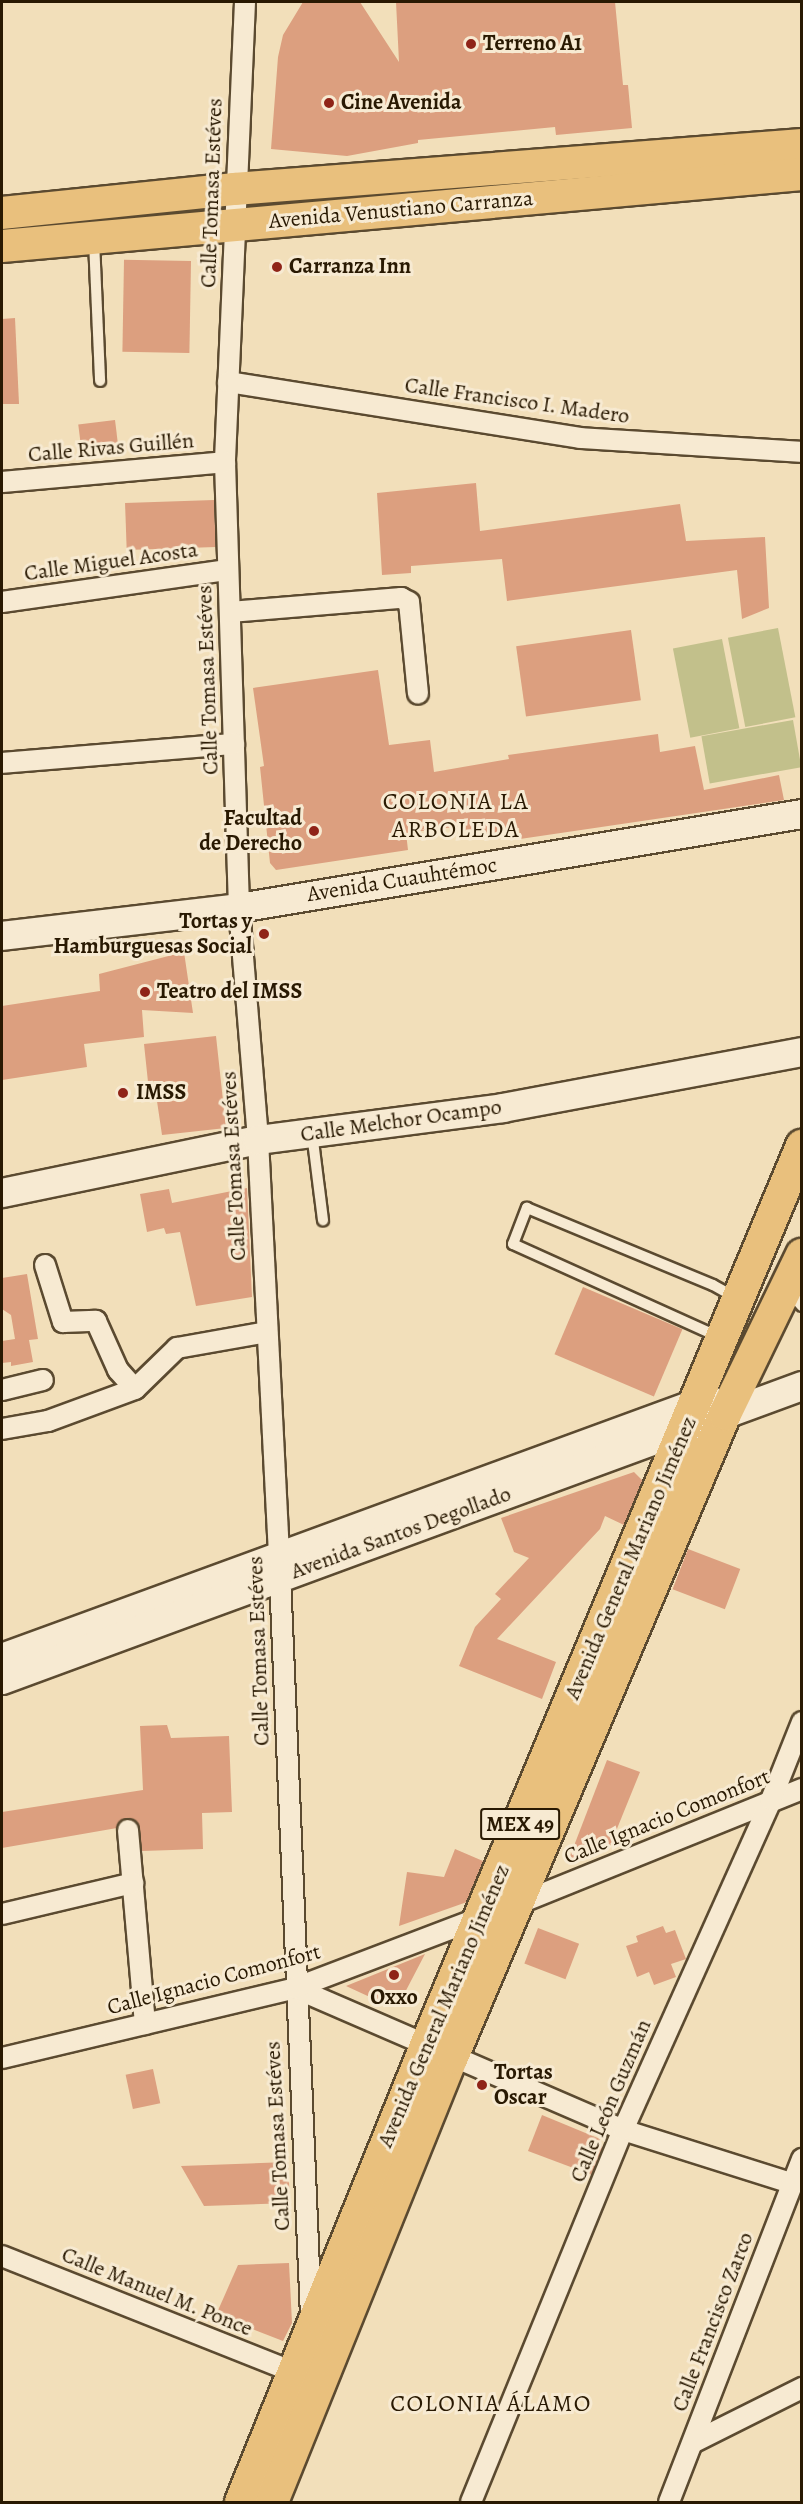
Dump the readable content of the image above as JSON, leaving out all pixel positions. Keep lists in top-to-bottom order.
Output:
{
  "streets": {
    "main road": ["Avenida Venustiano Carranza", "Avenida General Mariano Jiménez", "MEX 49"],
    "street": [
      "Calle Tomasa Estéves",
      "Calle Francisco I. Madero",
      "Calle Rivas Guillén",
      "Calle Miguel Acosta",
      "Avenida Cuauhtémoc",
      "Calle Melchor Ocampo",
      "Avenida Santos Degollado",
      "Calle Ignacio Comonfort",
      "Calle León Guzmán",
      "Calle Manuel M. Ponce",
      "Calle Francisco Zarco"
    ]
  },
  "crossings": [
    ["Calle Tomasa Estéves", "Avenida Venustiano Carranza"],
    ["Calle Tomasa Estéves", "Calle Francisco I. Madero"],
    ["Calle Tomasa Estéves", "Calle Rivas Guillén"],
    ["Calle Tomasa Estéves", "Calle Miguel Acosta"],
    ["Calle Tomasa Estéves", "Avenida Cuauhtémoc"],
    ["Calle Tomasa Estéves", "Calle Melchor Ocampo"],
    ["Calle Tomasa Estéves", "Avenida Santos Degollado"],
    ["Calle Tomasa Estéves", "Avenida General Mariano Jiménez"],
    ["Calle Tomasa Estéves", "Calle Ignacio Comonfort"],
    ["Avenida Santos Degollado", "Avenida General Mariano Jiménez"],
    ["Avenida General Mariano Jiménez", "Calle Ignacio Comonfort"],
    ["Avenida General Mariano Jiménez", "Calle Manuel M. Ponce"],
    ["Calle Ignacio Comonfort", "Calle León Guzmán"]
  ],
  "districts": ["COLONIA LA ARBOLEDA", "COLONIA ÁLAMO"],
  "places": [
    "Terreno A1",
    "Cine Avenida",
    "Carranza Inn",
    "Facultad de Derecho",
    "Tortas y Hamburguesas Social",
    "Teatro del IMSS",
    "IMSS",
    "Oxxo",
    "Tortas Oscar"
  ]
}
